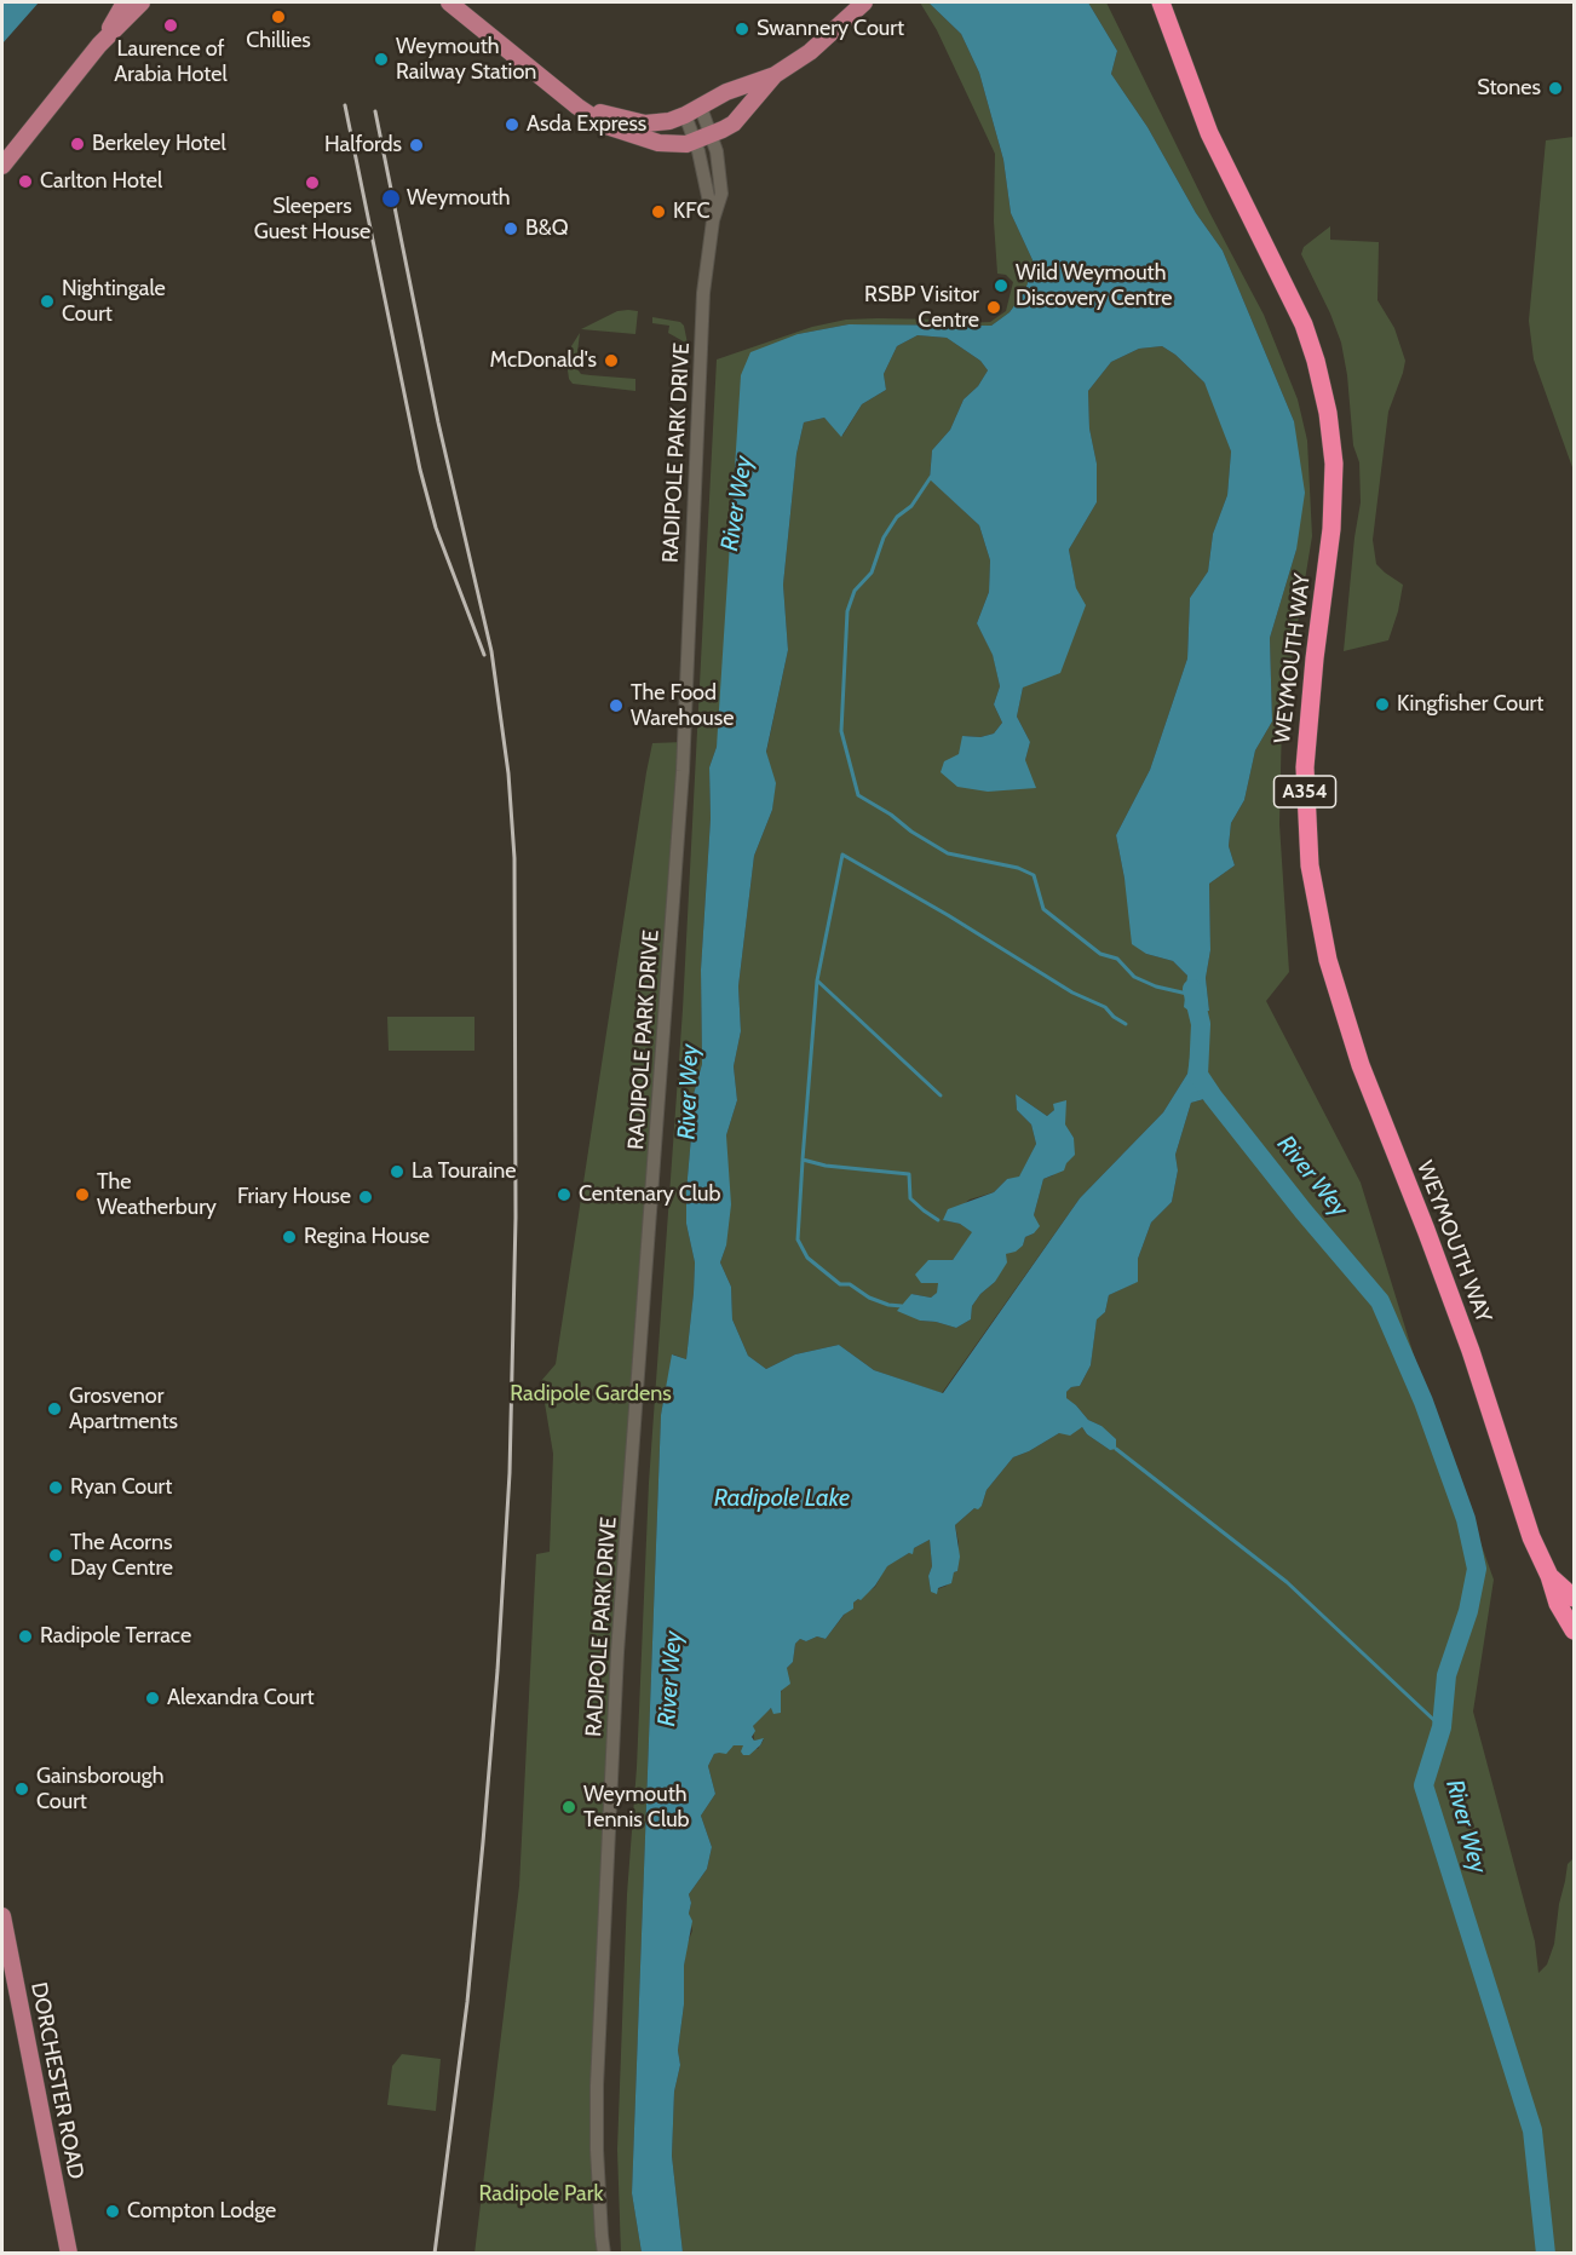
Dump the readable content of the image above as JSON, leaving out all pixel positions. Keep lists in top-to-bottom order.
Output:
{
  "streets": {
    "highway": ["WEYMOUTH WAY", "A354"],
    "main road": ["DORCHESTER ROAD"],
    "street": ["RADIPOLE PARK DRIVE"]
  },
  "water": ["River Wey", "Radipole Lake"],
  "parks": ["Radipole Gardens", "Radipole Park"],
  "places": [
    "Chillies",
    "Laurence of Arabia Hotel",
    "Swannery Court",
    "Weymouth Railway Station",
    "Stones",
    "Asda Express",
    "Berkeley Hotel",
    "Halfords",
    "Carlton Hotel",
    "Sleepers Guest House",
    "Weymouth",
    "KFC",
    "B&Q",
    "Wild Weymouth Discovery Centre",
    "Nightingale Court",
    "RSBP Visitor Centre",
    "McDonald's",
    "Kingfisher Court",
    "The Food Warehouse",
    "La Touraine",
    "The Weatherbury",
    "Centenary Club",
    "Friary House",
    "Regina House",
    "Grosvenor Apartments",
    "Ryan Court",
    "The Acorns Day Centre",
    "Radipole Terrace",
    "Alexandra Court",
    "Gainsborough Court",
    "Weymouth Tennis Club",
    "Compton Lodge"
  ]
}
